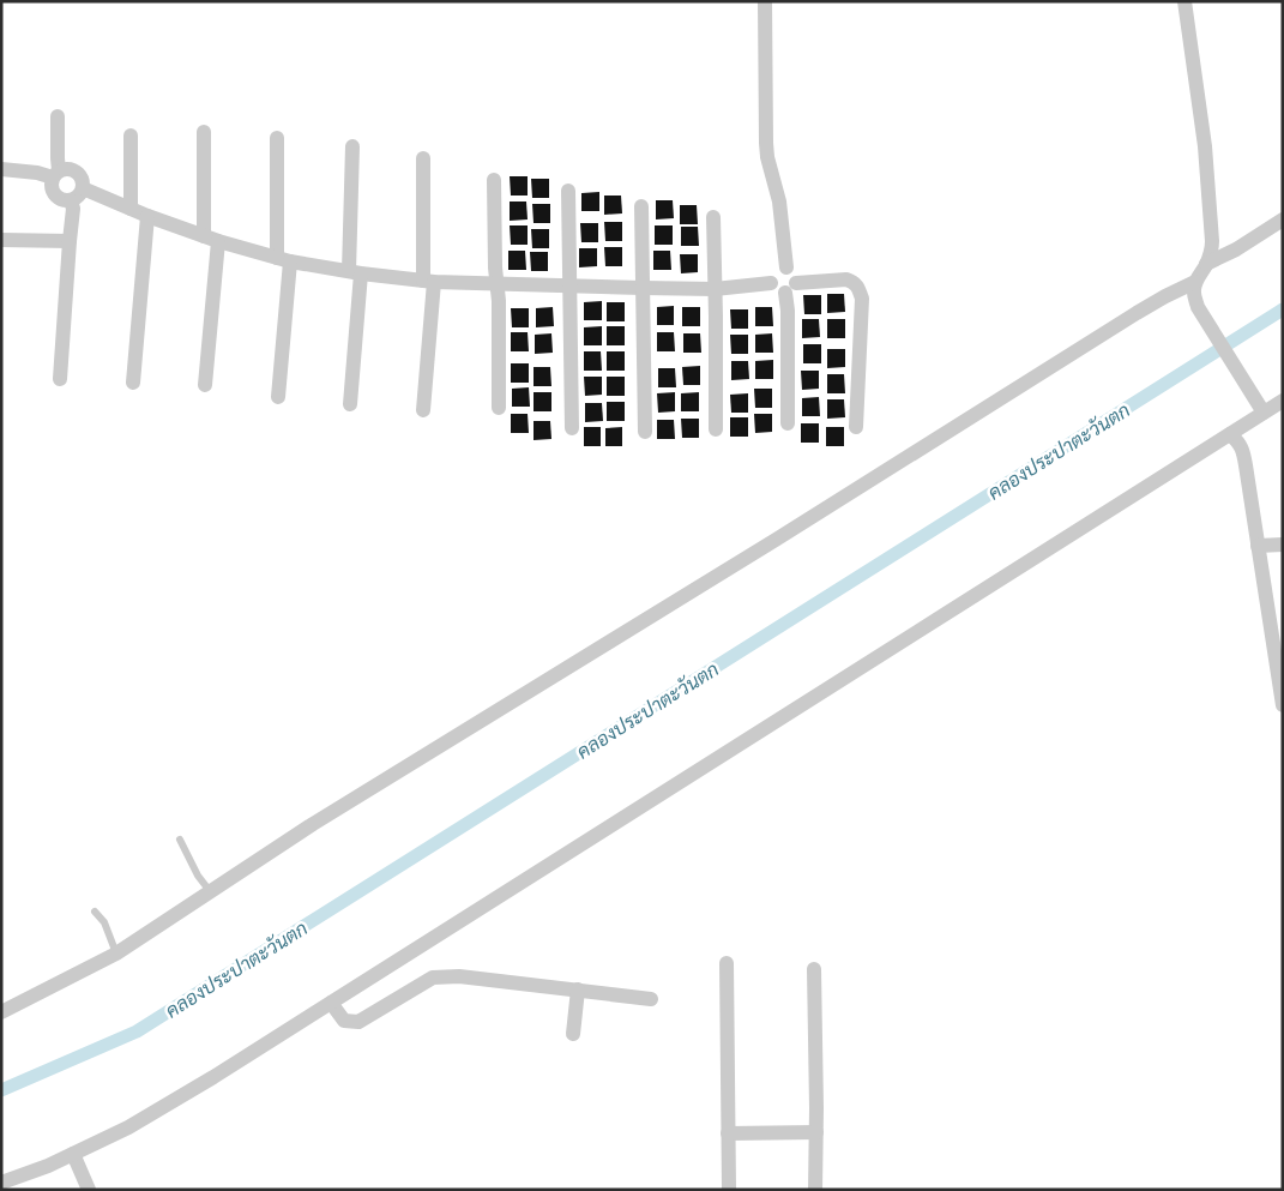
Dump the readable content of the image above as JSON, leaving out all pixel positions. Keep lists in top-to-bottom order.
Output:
{
  "water": ["คลองประปาตะวันตก"]
}
